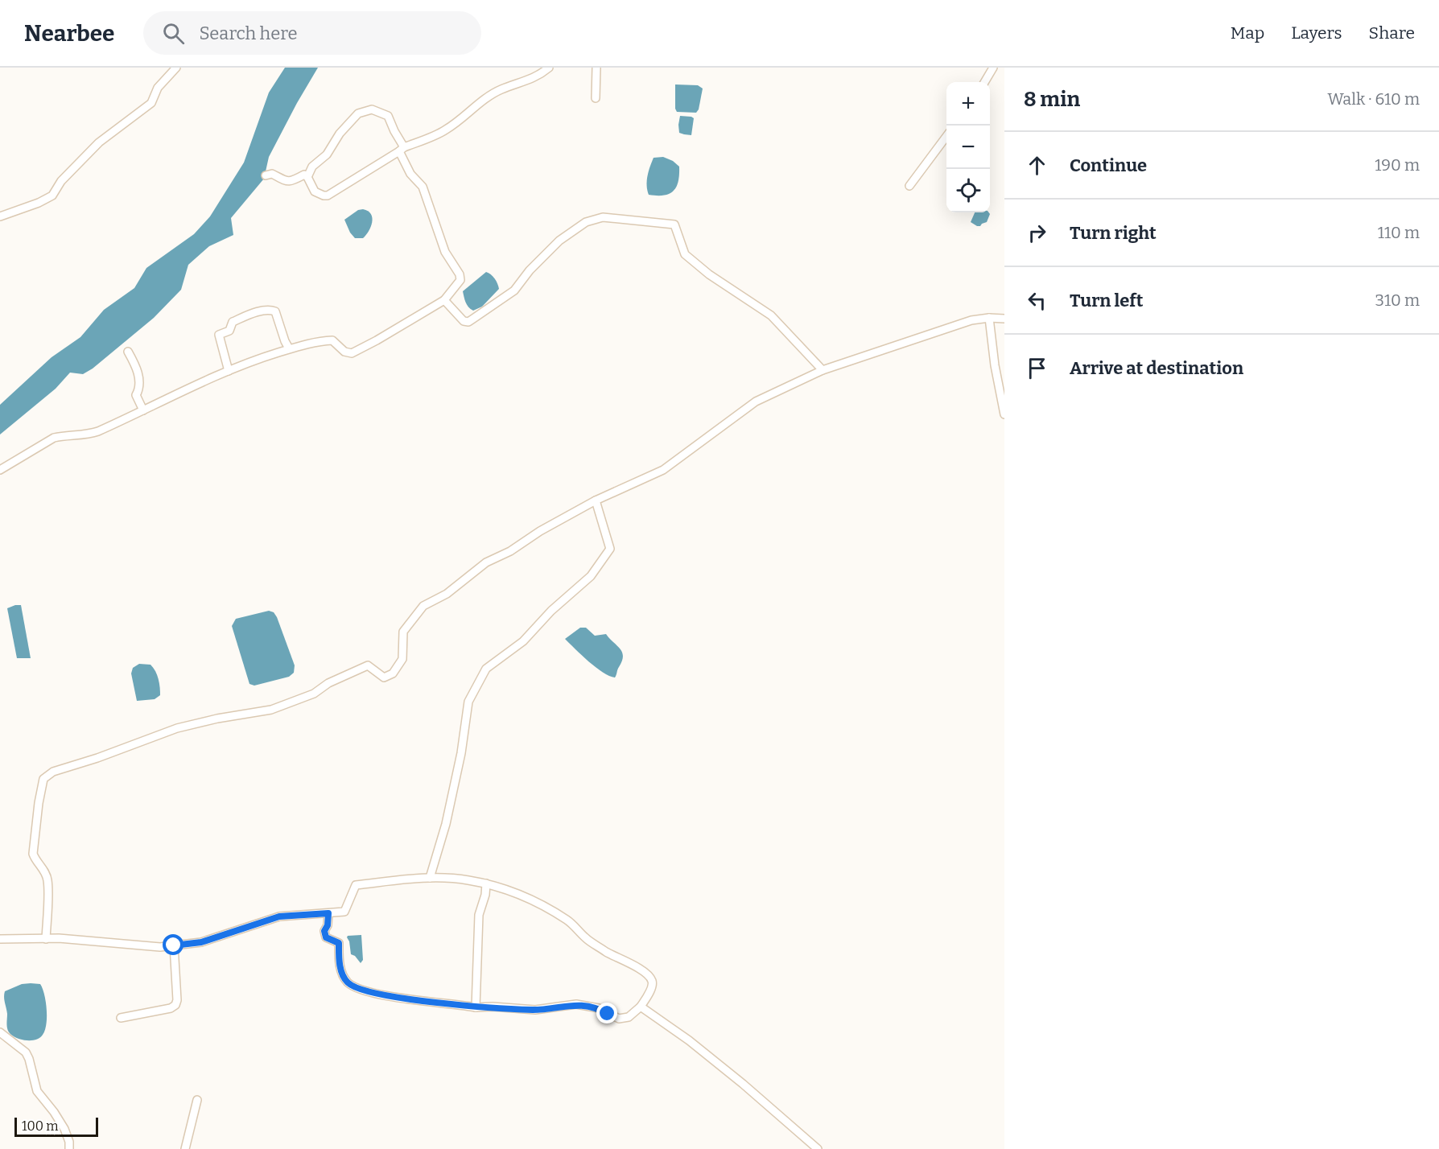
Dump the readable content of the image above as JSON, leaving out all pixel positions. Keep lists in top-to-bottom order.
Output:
{
  "scale_bar": "100 m",
  "page": {
    "header": "Nearbee",
    "search": "Search here",
    "nav": ["Map", "Layers", "Share"],
    "heading": ["8 min", "Walk · 610 m"],
    "map_buttons": ["+", "−"],
    "list": [
      ["Continue", "190 m"],
      ["Turn right", "110 m"],
      ["Turn left", "310 m"],
      "Arrive at destination"
    ],
    "scale": "100 m"
  }
}
